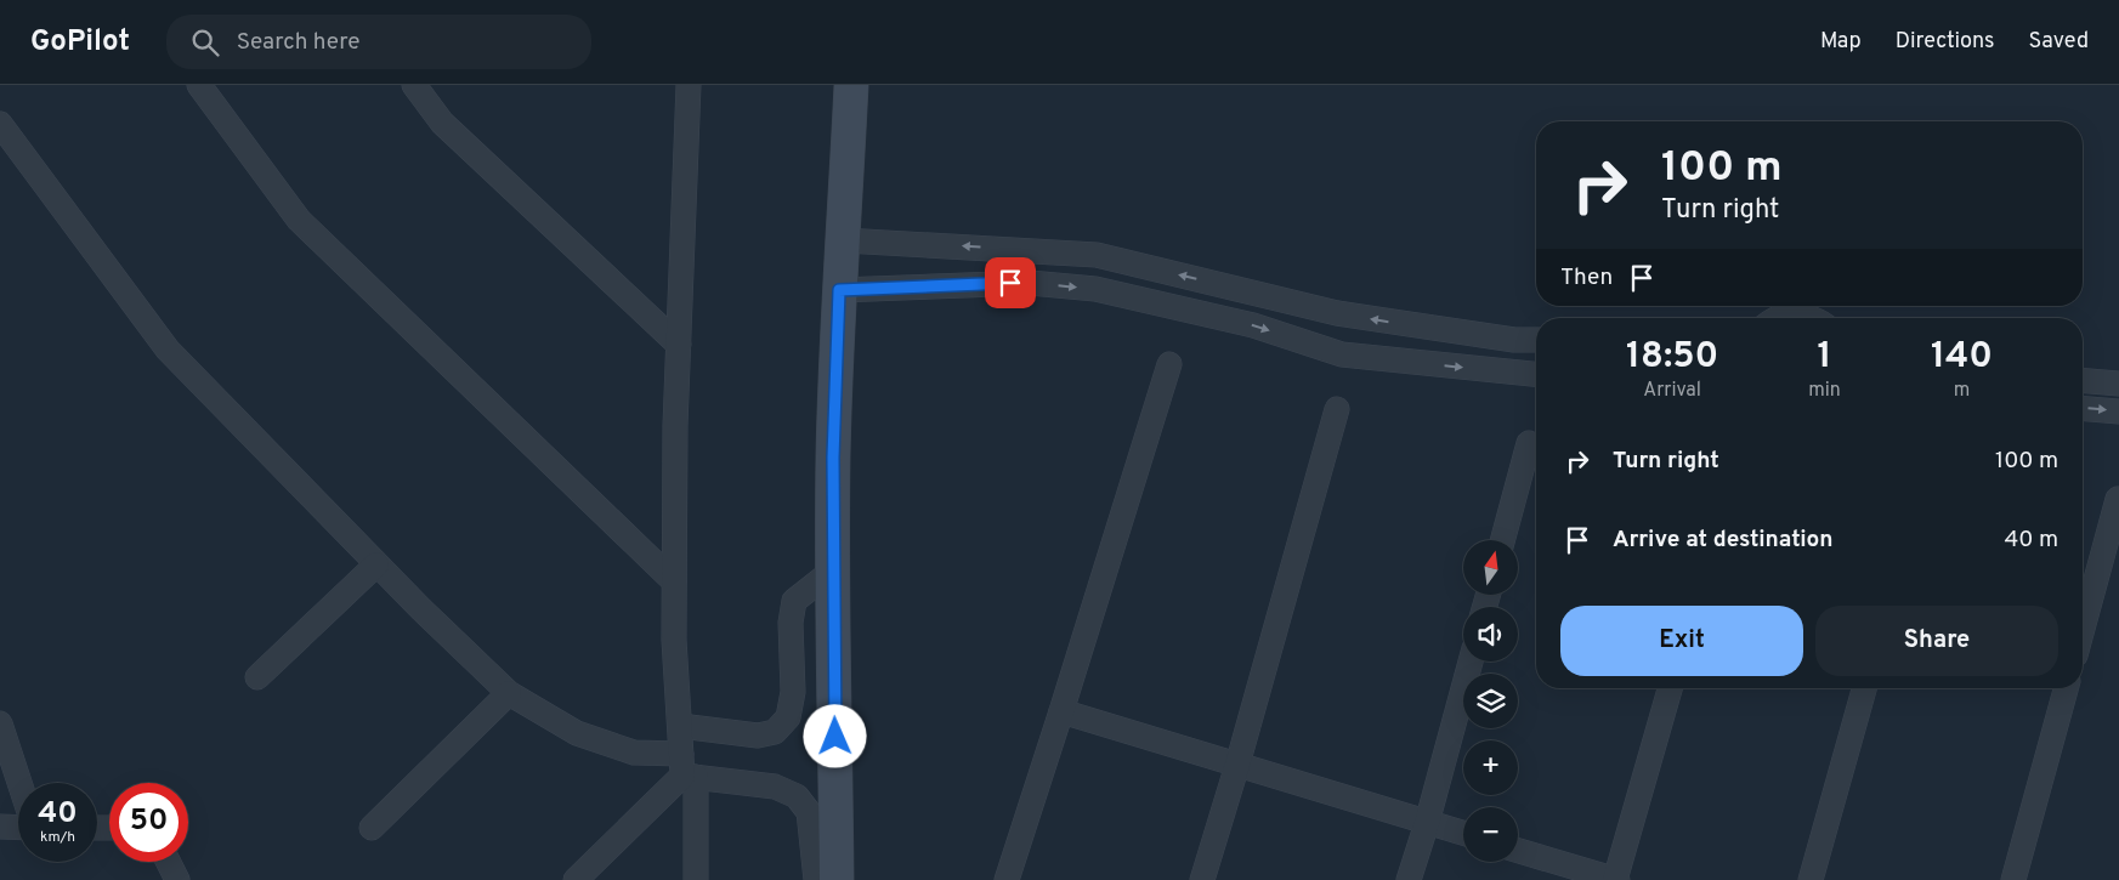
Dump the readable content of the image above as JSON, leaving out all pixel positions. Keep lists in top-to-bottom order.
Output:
{
  "north": "top",
  "page": {
    "header": "GoPilot",
    "search": "Search here",
    "nav": ["Map", "Directions", "Saved"],
    "turn": ["100 m", "Turn right"],
    "then": "Then",
    "eta": [
      "18:50",
      "Arrival",
      "1",
      "min",
      "140",
      "m"
    ],
    "list": [
      {
        "name": "Turn right",
        "value": "100 m"
      },
      {
        "name": "Arrive at destination",
        "value": "40 m"
      }
    ],
    "map_buttons": ["+", "−"],
    "buttons": ["Exit", "Share"],
    "speed": "40 km/h",
    "limit": "50"
  }
}
